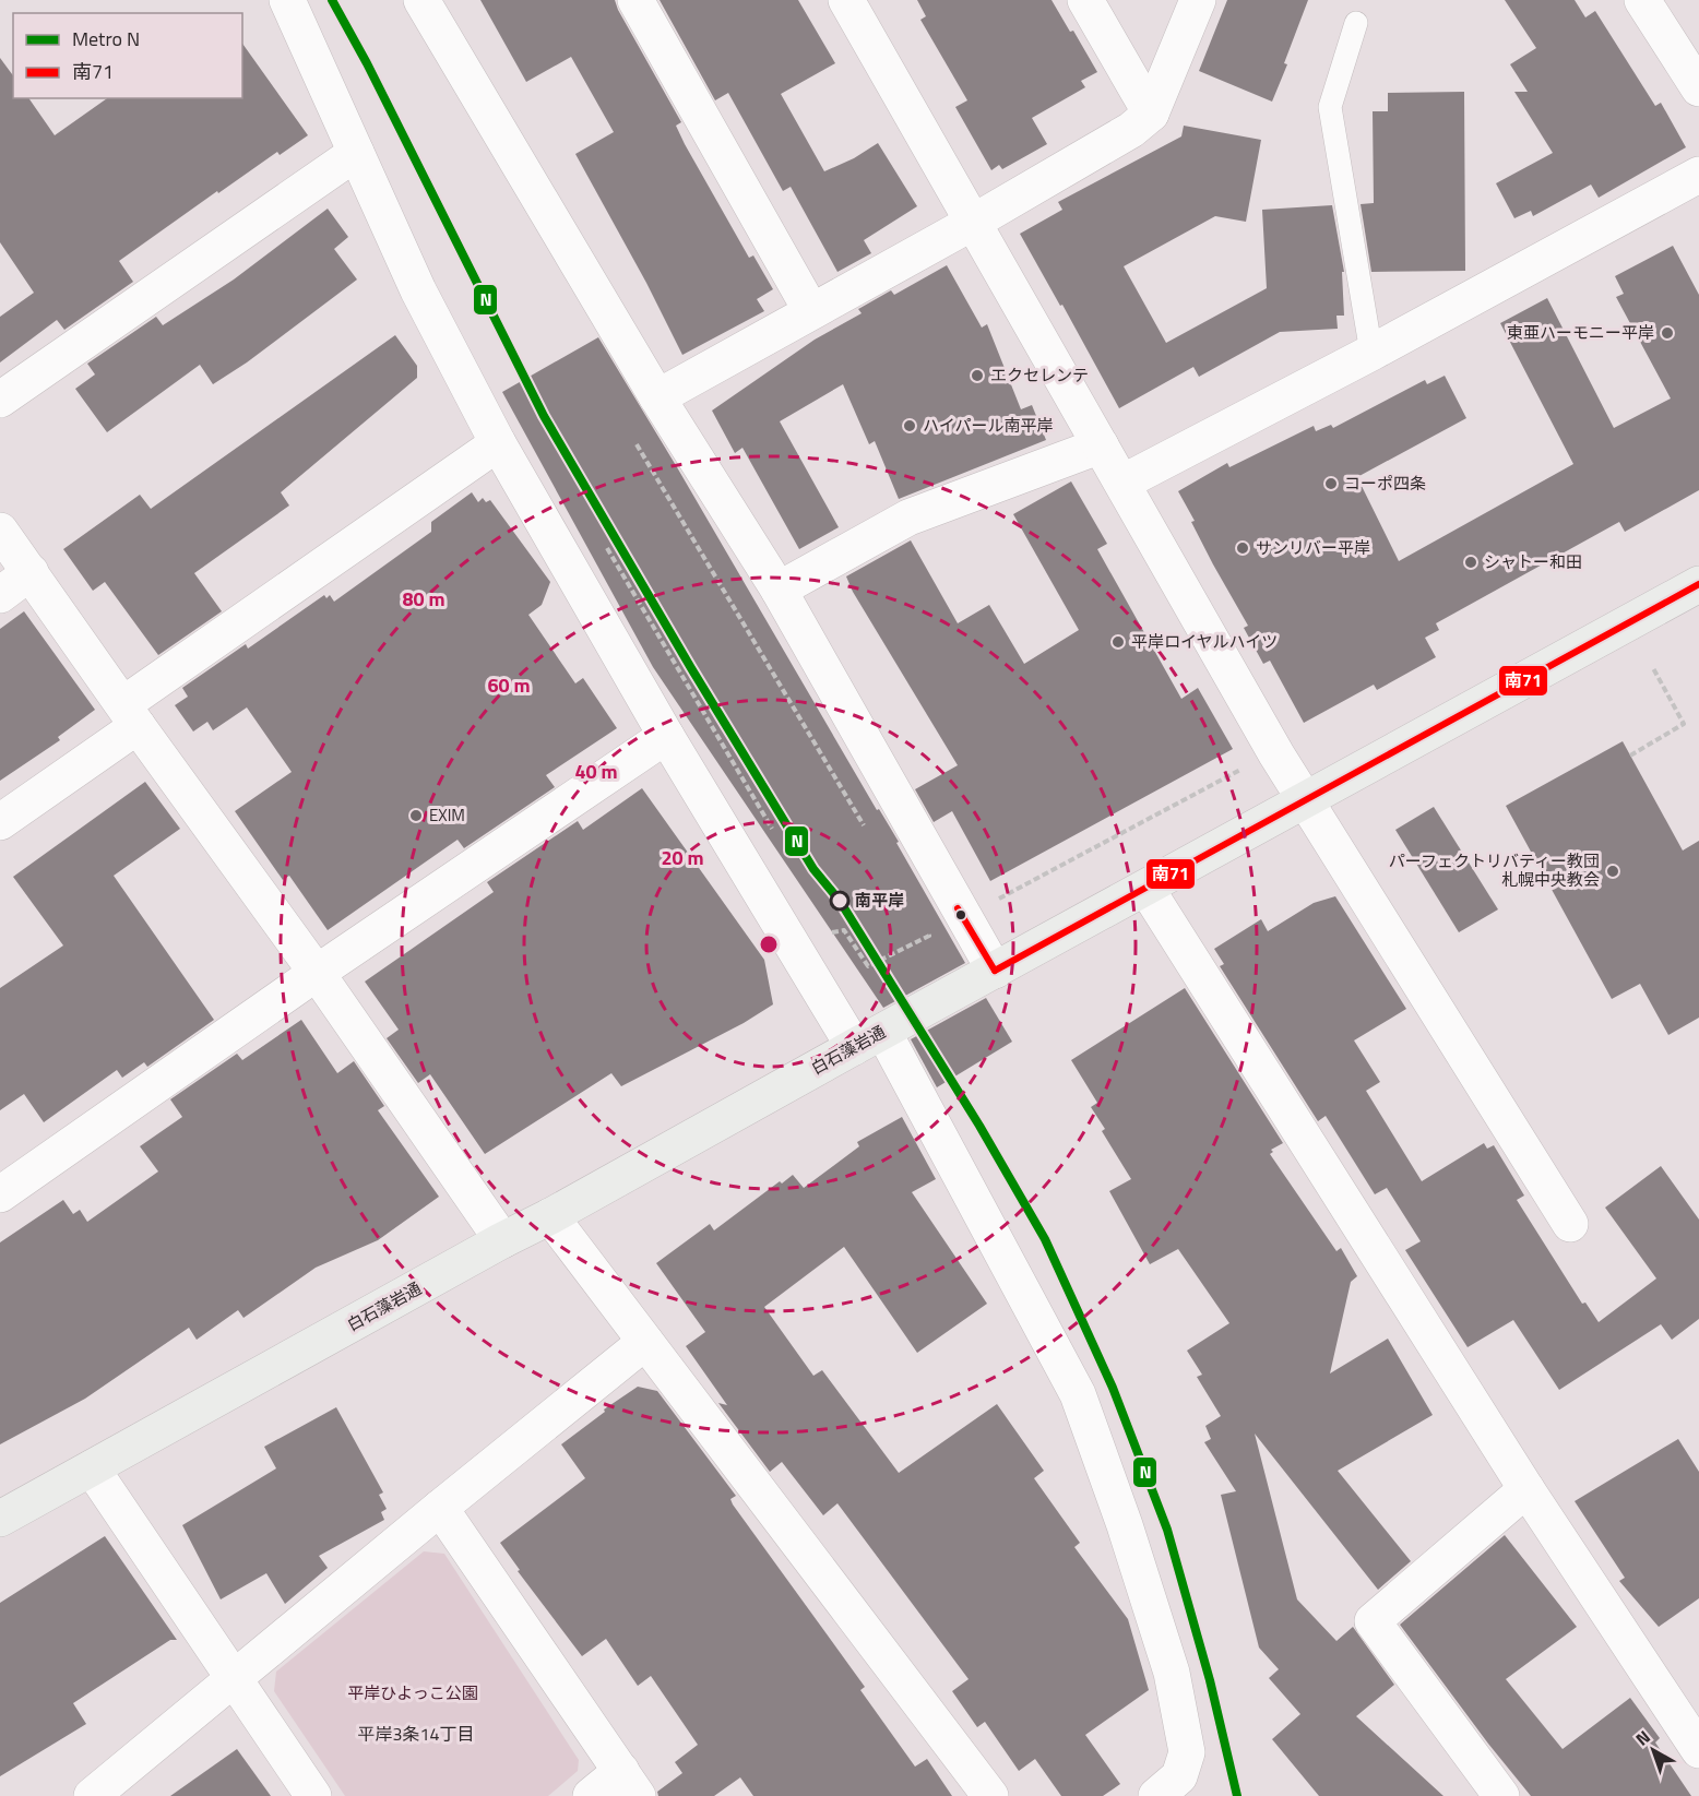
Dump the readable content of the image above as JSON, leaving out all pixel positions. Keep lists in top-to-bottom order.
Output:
{
  "streets": {
    "main road": ["白石藻岩通"]
  },
  "districts": ["平岸3条14丁目"],
  "parks": ["平岸ひよっこ公園"],
  "places": [
    "東亜ハーモニー平岸",
    "エクセレンテ",
    "ハイパール南平岸",
    "コーポ四条",
    "サンリバー平岸",
    "シャトー和田",
    "平岸ロイヤルハイツ",
    "EXIM",
    "パーフェクトリバティー教団 札幌中央教会",
    "南平岸"
  ],
  "lines": ["metro line N", "transit line 南71"],
  "legend": ["Metro N", "南71"],
  "north": "top left",
  "rings": [
    "80 m",
    "60 m",
    "40 m",
    "20 m"
  ]
}
